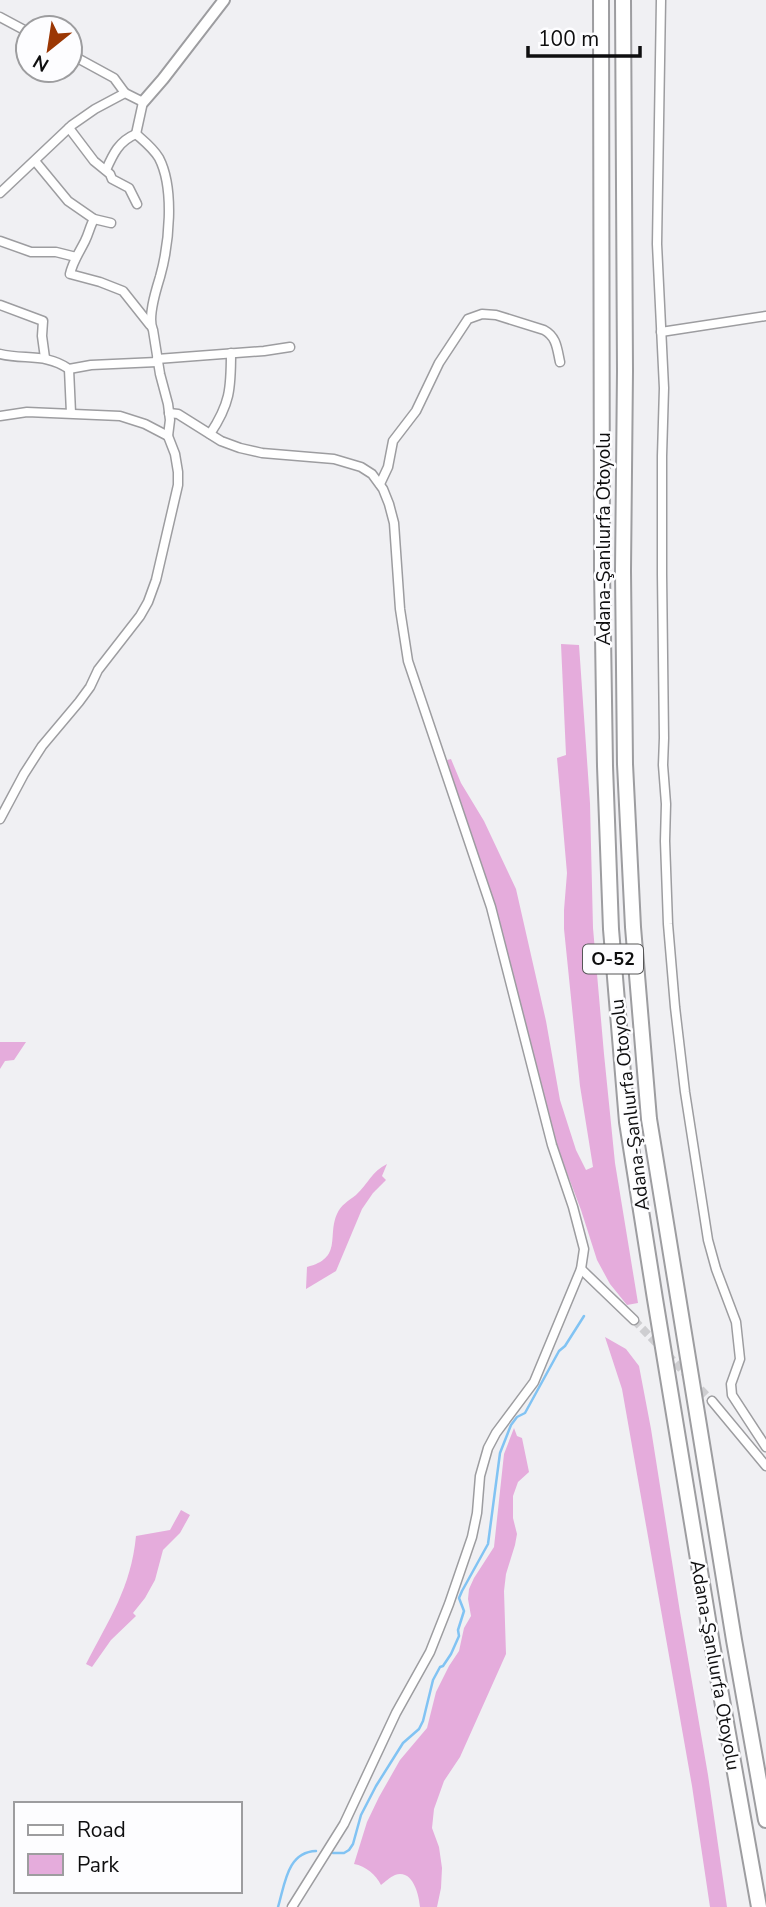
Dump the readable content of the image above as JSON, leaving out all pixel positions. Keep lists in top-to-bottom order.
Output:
{
  "streets": {
    "highway": ["Adana-Şanlıurfa Otoyolu", "O-52"]
  },
  "legend": ["Road", "Park"],
  "scale_bar": "100 m",
  "north": "bottom left"
}
